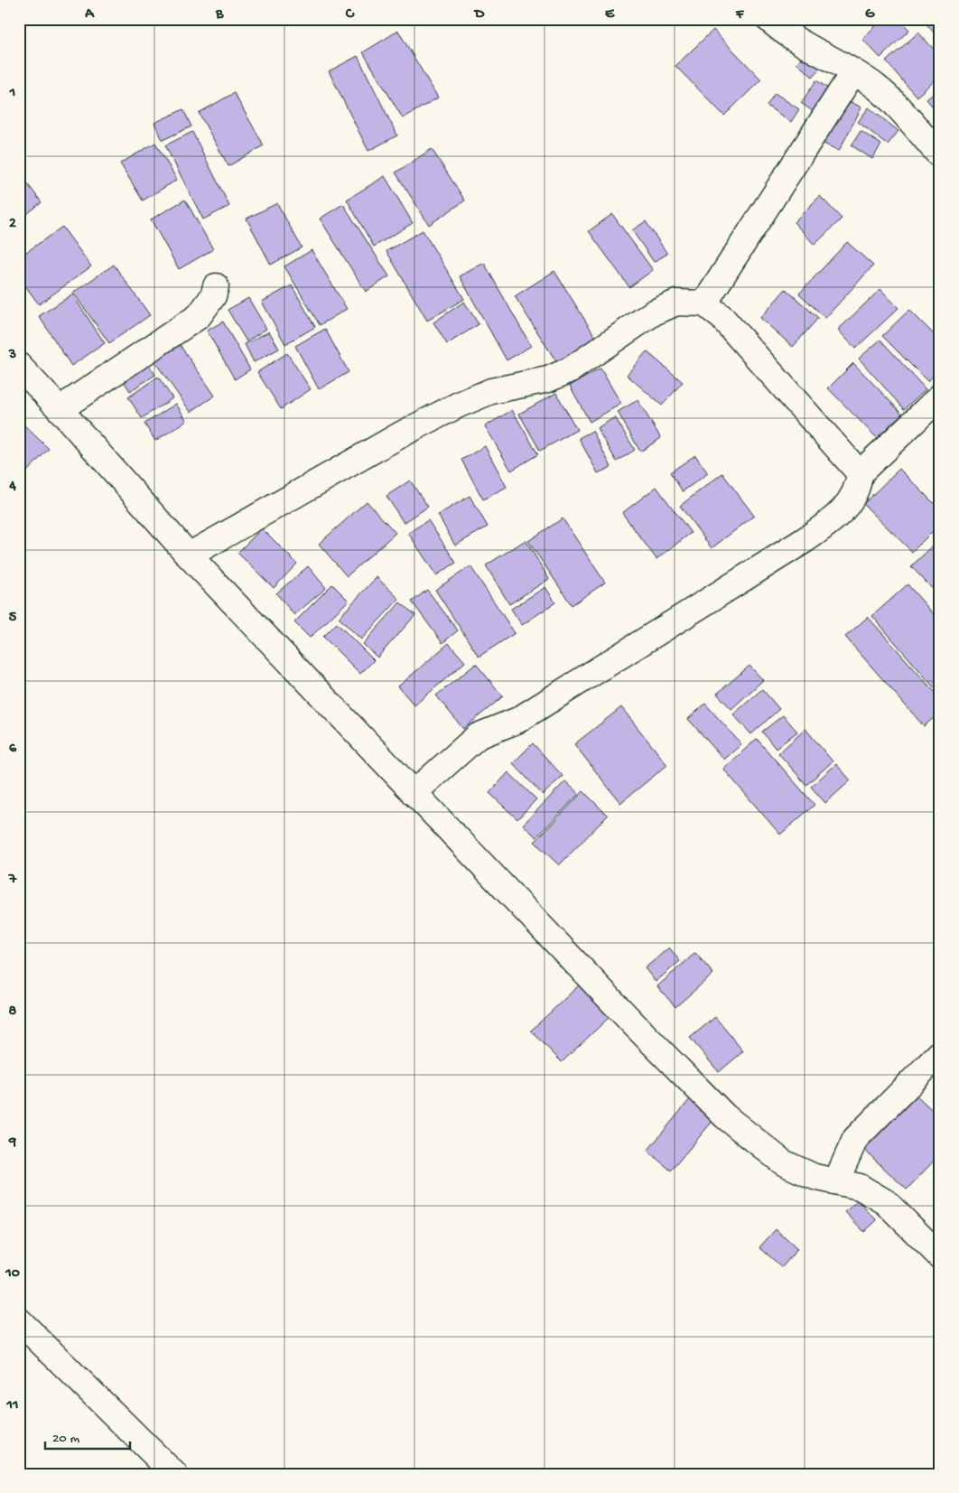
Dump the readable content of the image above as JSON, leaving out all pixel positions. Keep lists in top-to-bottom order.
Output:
{
  "scale_bar": "20 m",
  "grid": {
    "columns": [
      "A",
      "B",
      "C",
      "D",
      "E",
      "F",
      "G"
    ],
    "rows": [
      "1",
      "2",
      "3",
      "4",
      "5",
      "6",
      "7",
      "8",
      "9",
      "10",
      "11"
    ]
  }
}
